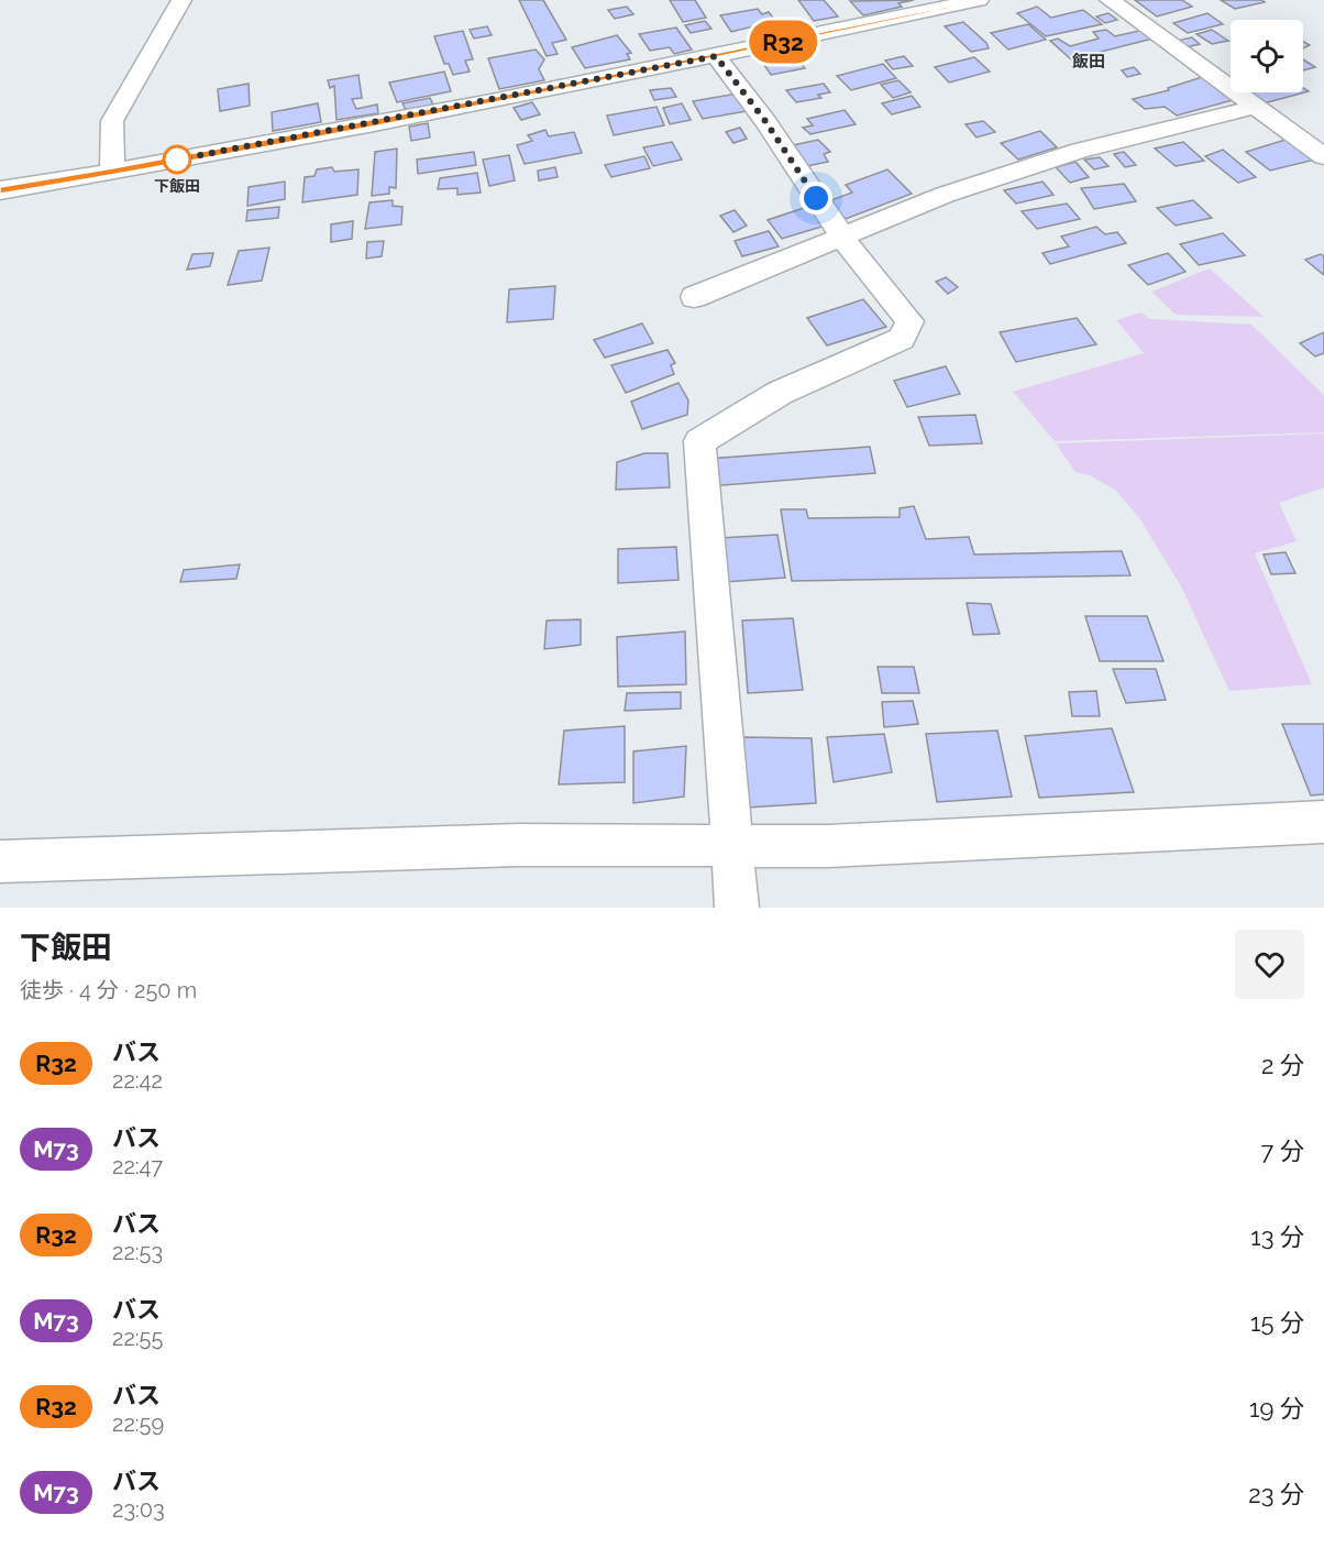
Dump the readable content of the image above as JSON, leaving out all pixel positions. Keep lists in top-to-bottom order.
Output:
{
  "districts": ["飯田"],
  "places": ["下飯田"],
  "lines": ["bus line R32"],
  "page": {
    "on_map": "R32",
    "heading": ["下飯田", "徒歩 · 4 分 · 250 m"],
    "list": [
      {
        "mark": "R32",
        "name": "バス",
        "note": "22:42",
        "value": "2 分"
      },
      {
        "mark": "M73",
        "name": "バス",
        "note": "22:47",
        "value": "7 分"
      },
      {
        "mark": "R32",
        "name": "バス",
        "note": "22:53",
        "value": "13 分"
      },
      {
        "mark": "M73",
        "name": "バス",
        "note": "22:55",
        "value": "15 分"
      },
      {
        "mark": "R32",
        "name": "バス",
        "note": "22:59",
        "value": "19 分"
      },
      {
        "mark": "M73",
        "name": "バス",
        "note": "23:03",
        "value": "23 分"
      }
    ]
  }
}
